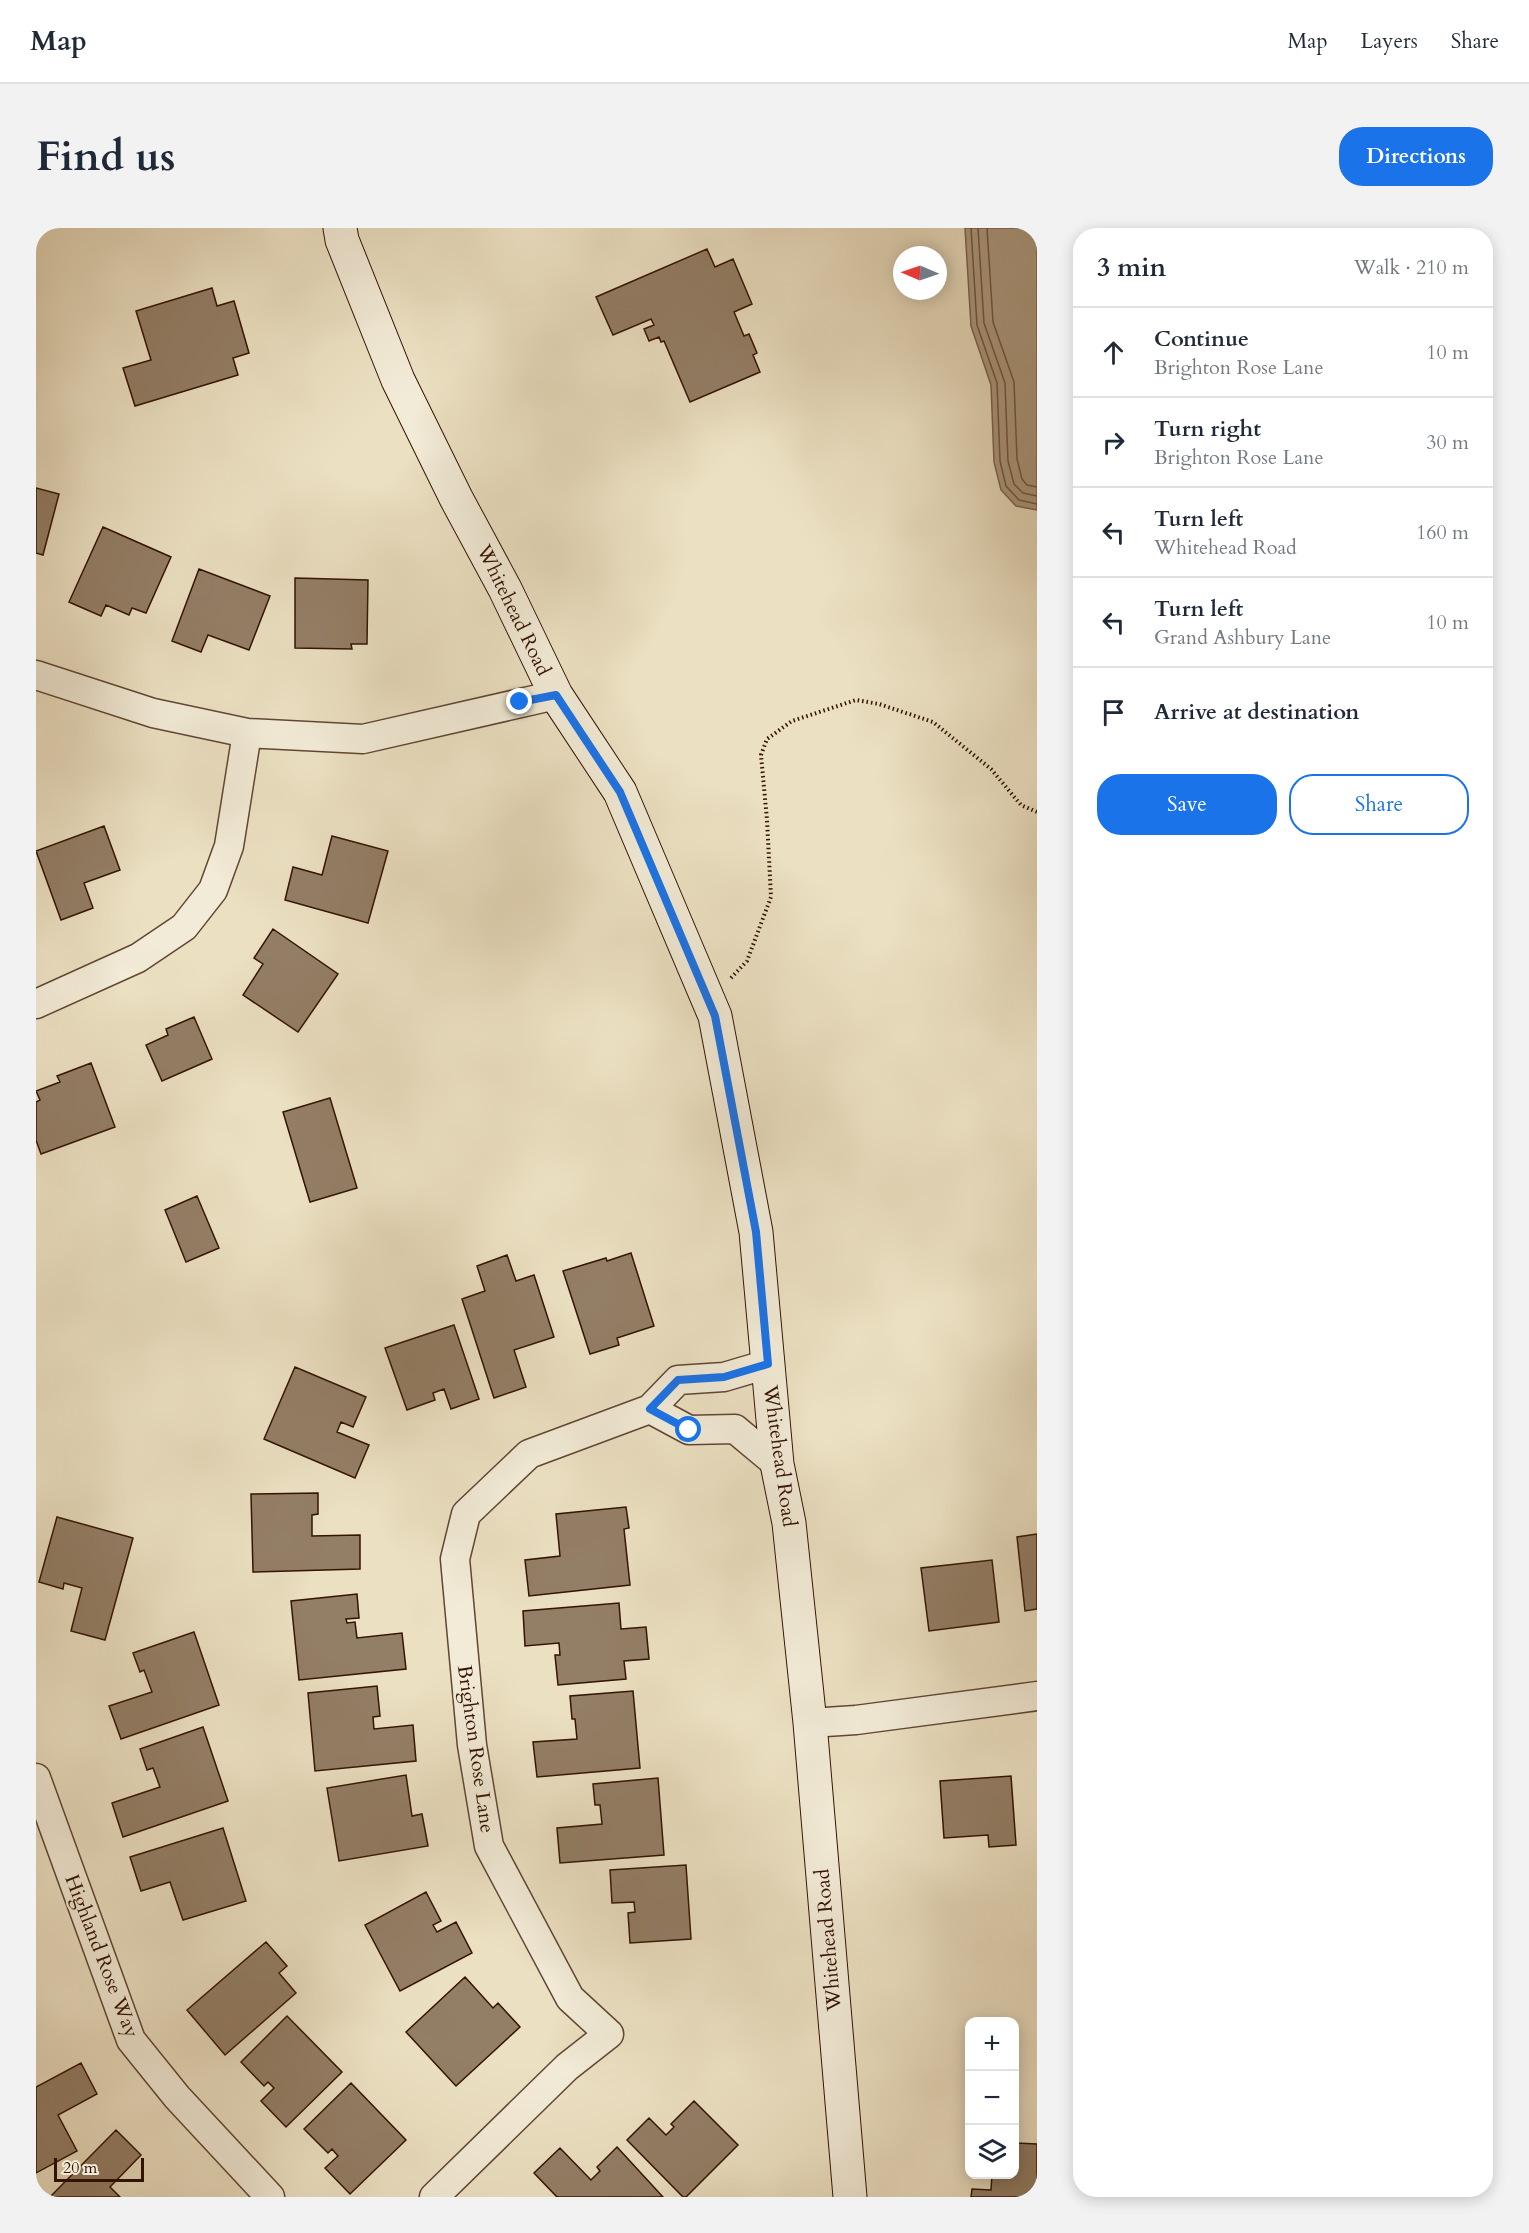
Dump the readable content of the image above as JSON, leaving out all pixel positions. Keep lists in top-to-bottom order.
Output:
{
  "streets": {
    "street": ["Whitehead Road", "Brighton Rose Lane", "Highland Rose Way"]
  },
  "crossings": [
    ["Whitehead Road", "Brighton Rose Lane"]
  ],
  "scale_bar": "20 m",
  "north": "left",
  "page": {
    "header": "Map",
    "nav": ["Map", "Layers", "Share"],
    "buttons": [
      "Directions",
      ["Save", "Share"]
    ],
    "title": "Find us",
    "heading": ["3 min", "Walk · 210 m"],
    "list": [
      ["Continue", "Brighton Rose Lane", "10 m"],
      ["Turn right", "Brighton Rose Lane", "30 m"],
      ["Turn left", "Whitehead Road", "160 m"],
      ["Turn left", "Grand Ashbury Lane", "10 m"],
      "Arrive at destination"
    ],
    "map_buttons": ["+", "−"],
    "scale": "20 m"
  }
}
